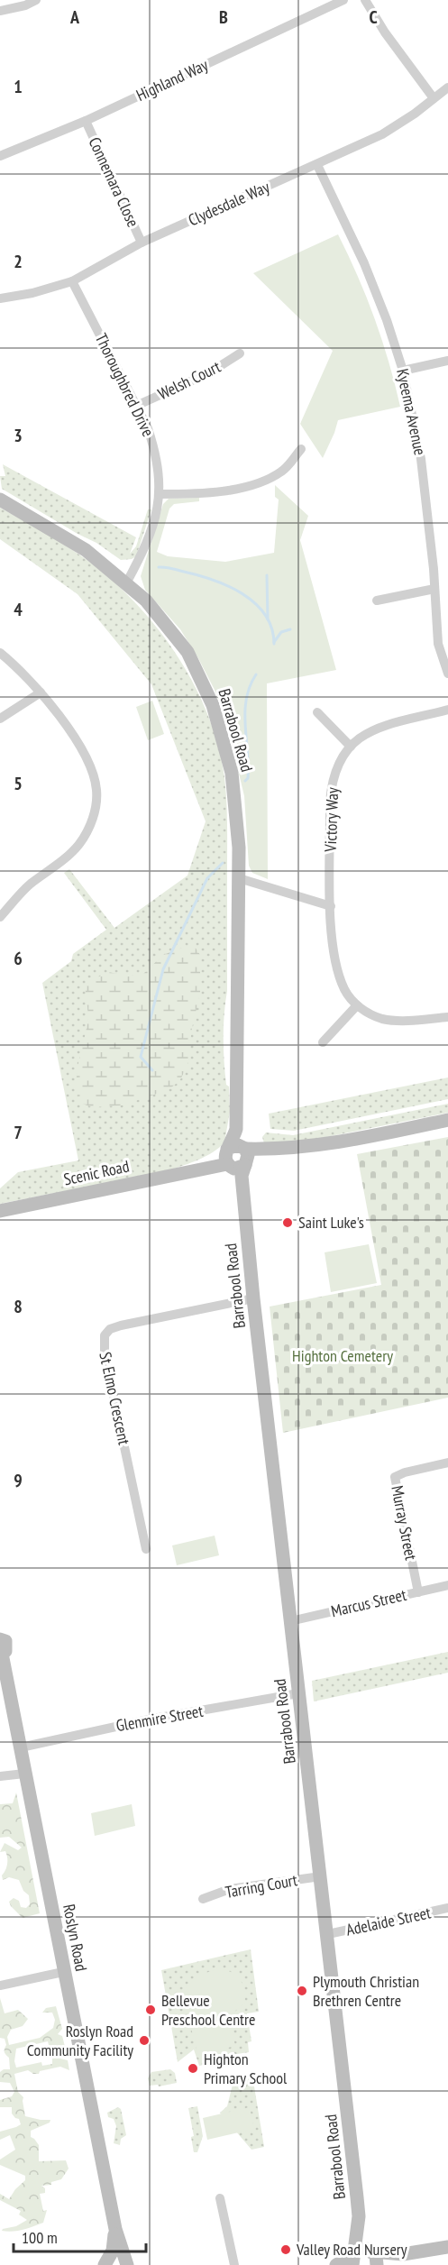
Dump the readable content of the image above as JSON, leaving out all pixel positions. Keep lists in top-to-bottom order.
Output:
{
  "streets": {
    "main road": ["Barrabool Road", "Scenic Road", "Roslyn Road"],
    "street": [
      "Highland Way",
      "Connemara Close",
      "Clydesdale Way",
      "Welsh Court",
      "Thoroughbred Drive",
      "Kyeema Avenue",
      "Victory Way",
      "St Elmo Crescent",
      "Murray Street",
      "Marcus Street",
      "Glenmire Street",
      "Tarring Court",
      "Adelaide Street"
    ]
  },
  "crossings": [
    ["Highland Way", "Connemara Close"],
    ["Connemara Close", "Clydesdale Way"],
    ["Clydesdale Way", "Thoroughbred Drive"],
    ["Clydesdale Way", "Kyeema Avenue"],
    ["Welsh Court", "Thoroughbred Drive"],
    ["Thoroughbred Drive", "Barrabool Road"],
    ["Barrabool Road", "Scenic Road"],
    ["Barrabool Road", "St Elmo Crescent"],
    ["Barrabool Road", "Marcus Street"],
    ["Barrabool Road", "Glenmire Street"],
    ["Barrabool Road", "Tarring Court"],
    ["Barrabool Road", "Adelaide Street"],
    ["Murray Street", "Marcus Street"],
    ["Glenmire Street", "Roslyn Road"]
  ],
  "parks": ["Highton Cemetery"],
  "places": [
    "Saint Luke's",
    "Plymouth Christian Brethren Centre",
    "Bellevue Preschool Centre",
    "Roslyn Road Community Facility",
    "Highton Primary School",
    "Valley Road Nursery"
  ],
  "scale_bar": "100 m",
  "grid": {
    "columns": ["A", "B", "C"],
    "rows": [
      "1",
      "2",
      "3",
      "4",
      "5",
      "6",
      "7",
      "8",
      "9"
    ]
  }
}
